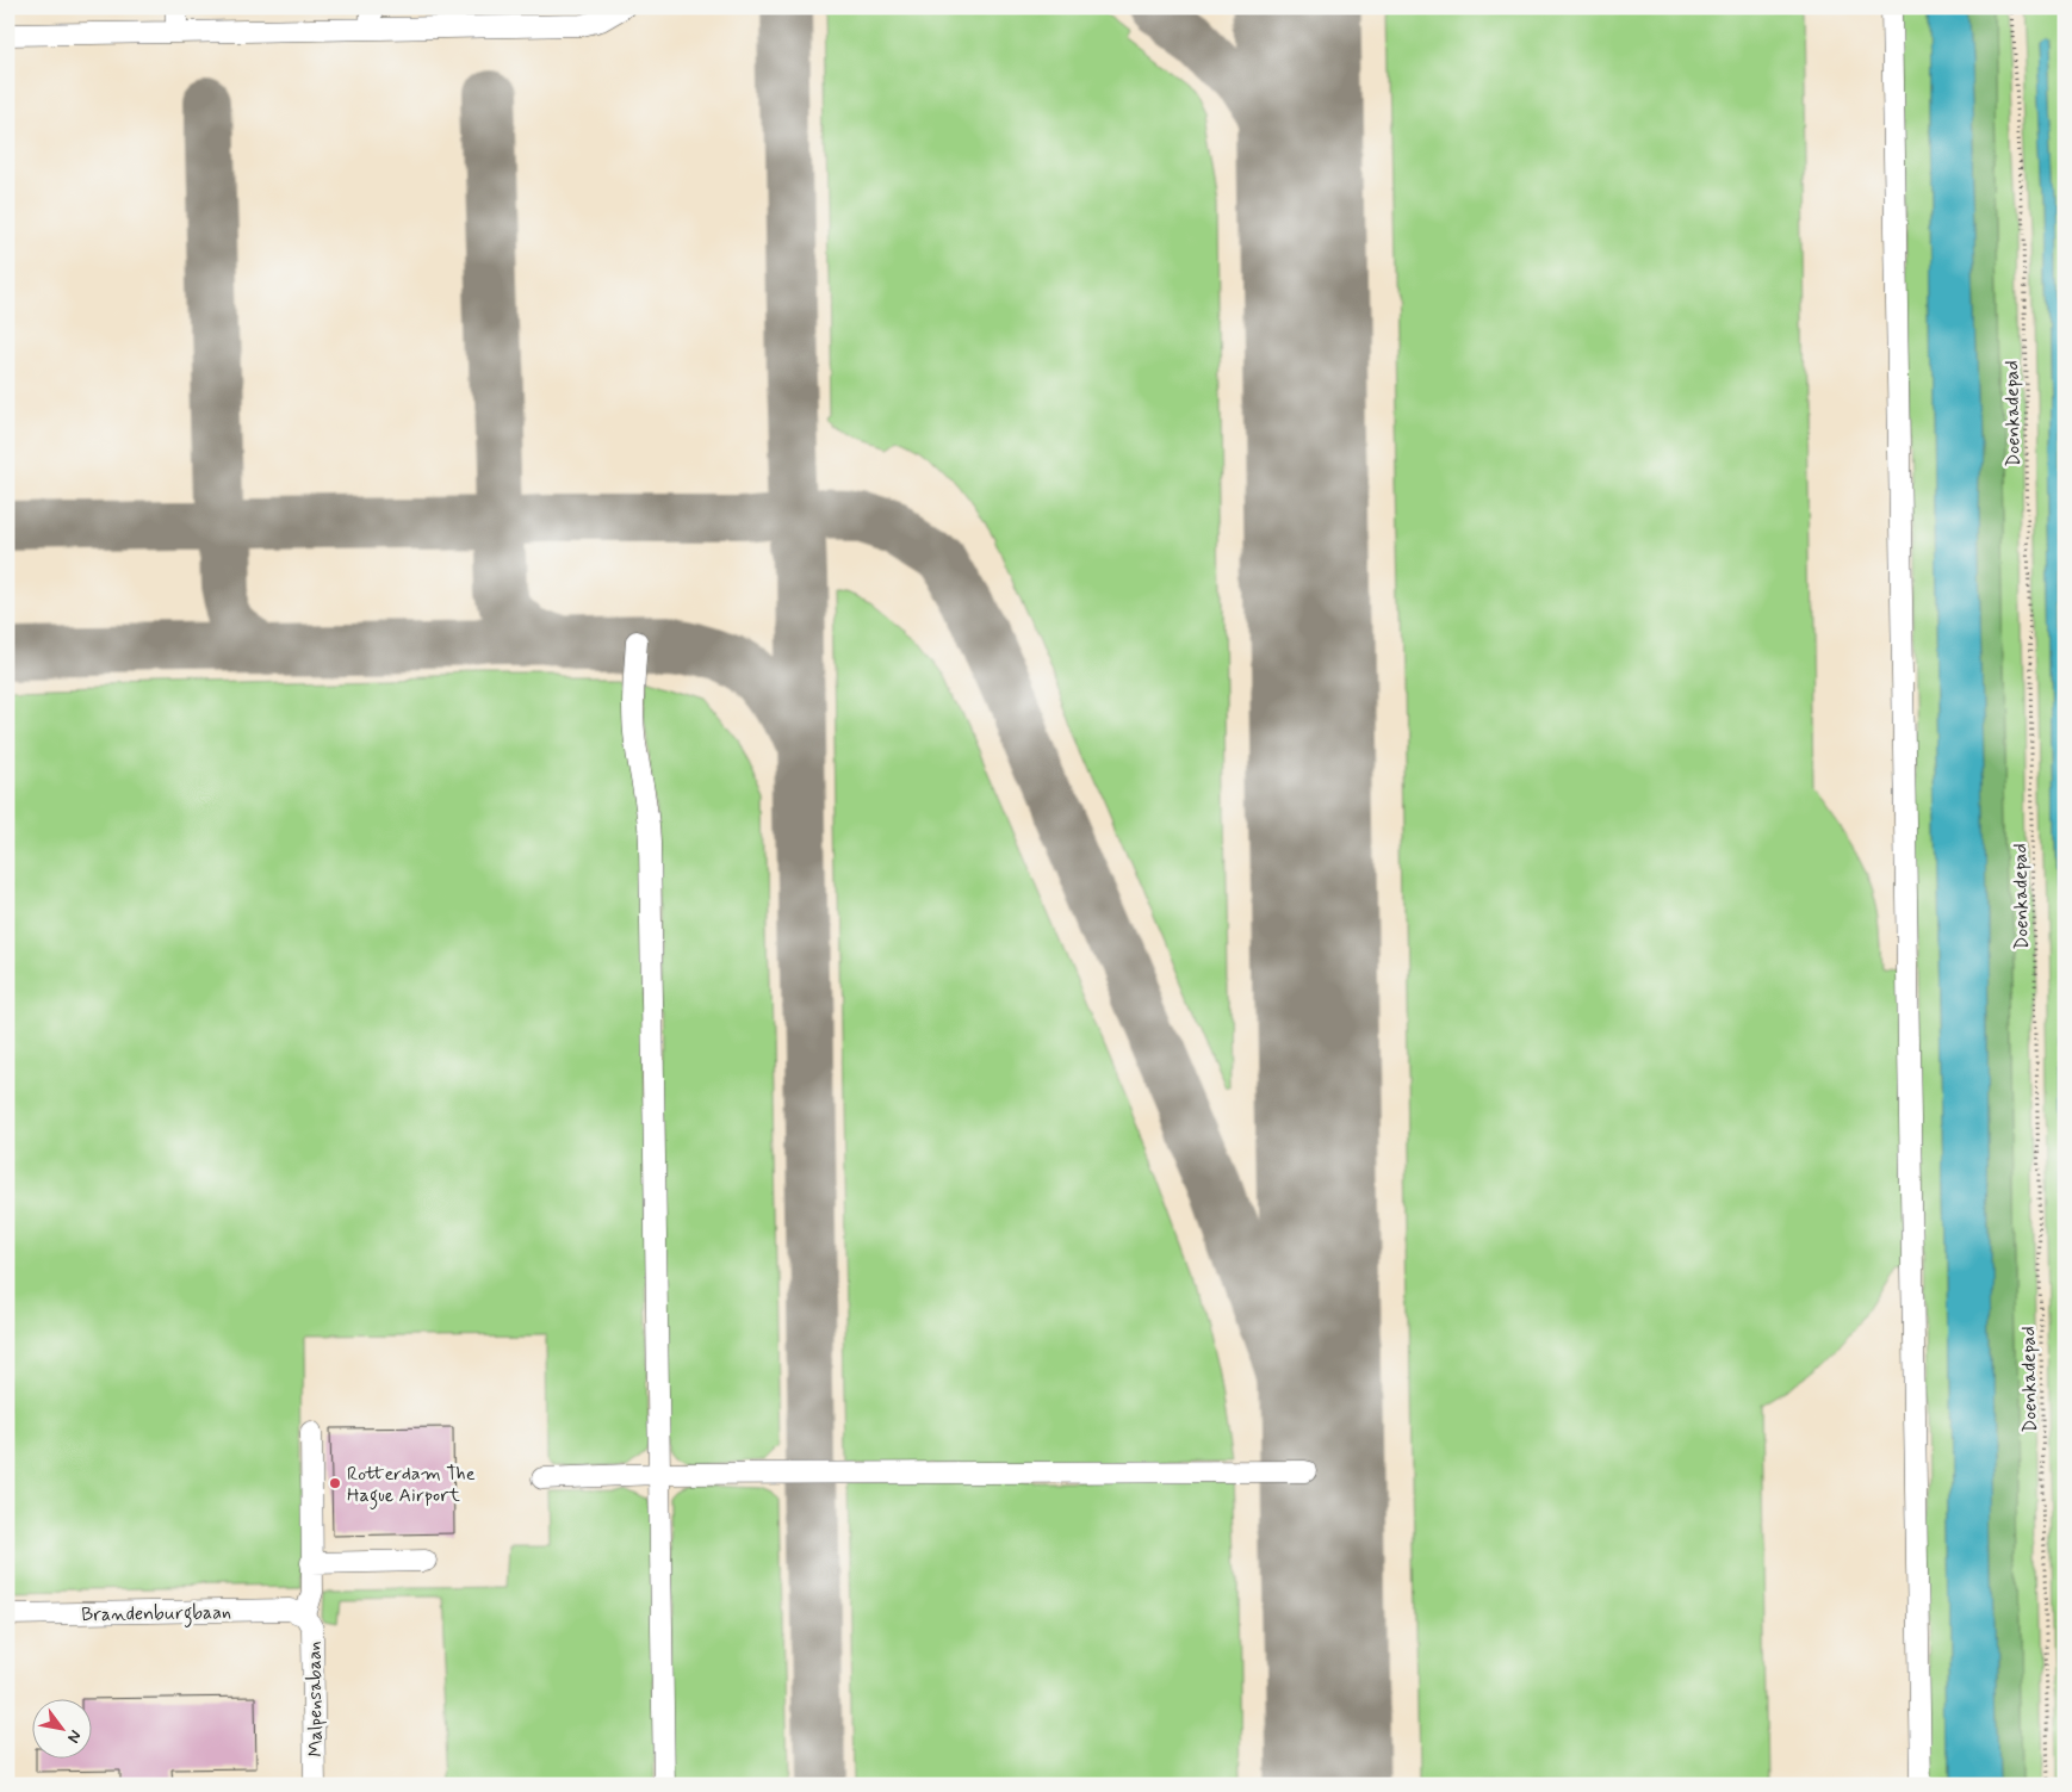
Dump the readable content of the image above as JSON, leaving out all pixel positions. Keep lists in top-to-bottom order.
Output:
{
  "streets": {
    "street": ["Brandenburgbaan", "Malpensabaan"],
    "path": ["Doenkadepad"]
  },
  "crossings": [
    ["Brandenburgbaan", "Malpensabaan"]
  ],
  "places": ["Rotterdam The Hague Airport"],
  "north": "bottom right"
}
